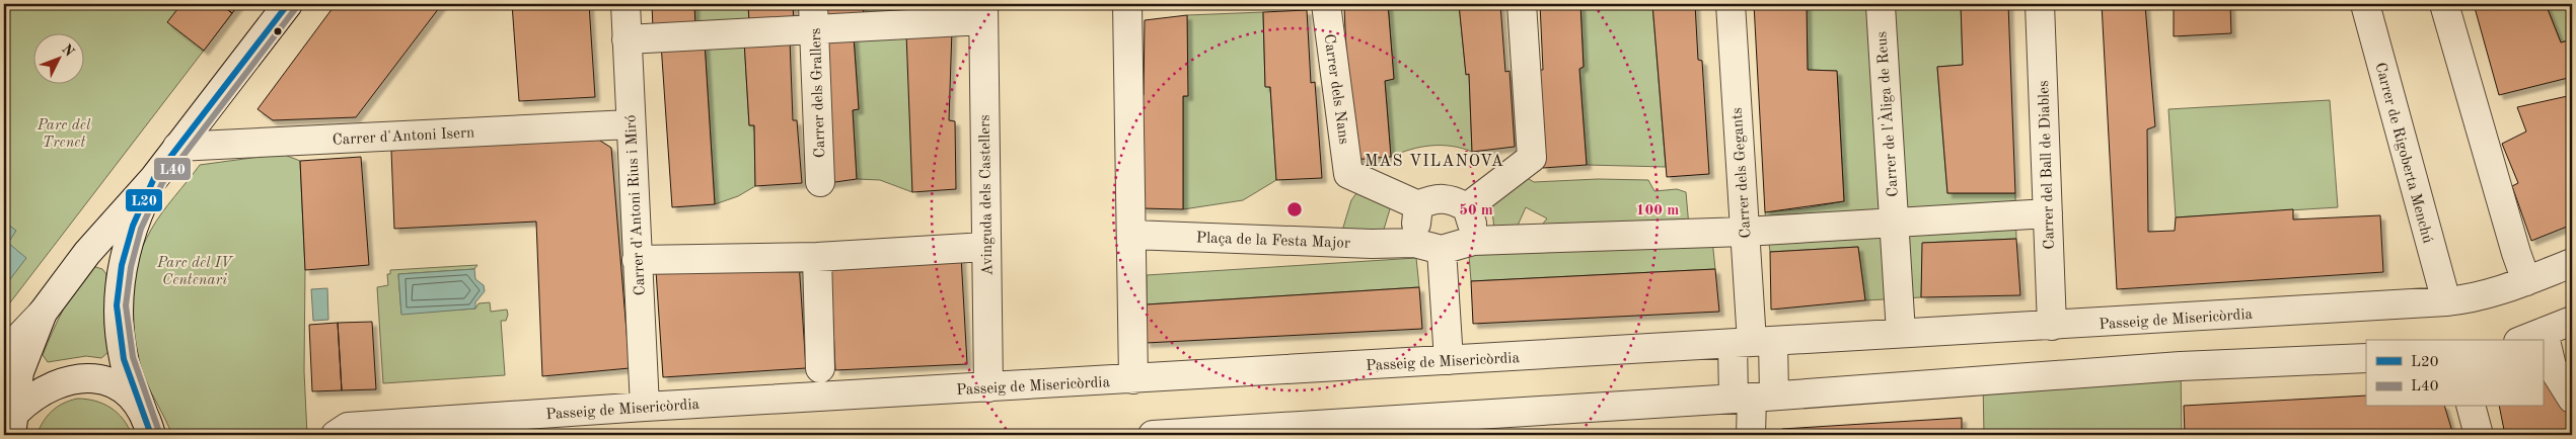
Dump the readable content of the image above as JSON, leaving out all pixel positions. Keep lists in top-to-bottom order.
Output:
{
  "streets": {
    "street": [
      "Carrer dels Nans",
      "Carrer dels Grallers",
      "Carrer de l'Àliga de Reus",
      "Carrer d'Antoni Isern",
      "Carrer de Rigoberta Menchú",
      "Carrer del Ball de Diables",
      "Carrer dels Gegants",
      "Avinguda dels Castellers",
      "Carrer d'Antoni Rius i Miró",
      "Plaça de la Festa Major",
      "Passeig de Misericòrdia"
    ]
  },
  "crossings": [
    ["Carrer dels Nans", "Plaça de la Festa Major"],
    ["Carrer de l'Àliga de Reus", "Passeig de Misericòrdia"],
    ["Carrer d'Antoni Isern", "Carrer d'Antoni Rius i Miró"],
    ["Carrer de Rigoberta Menchú", "Passeig de Misericòrdia"],
    ["Carrer del Ball de Diables", "Passeig de Misericòrdia"],
    ["Carrer dels Gegants", "Passeig de Misericòrdia"],
    ["Avinguda dels Castellers", "Passeig de Misericòrdia"],
    ["Carrer d'Antoni Rius i Miró", "Passeig de Misericòrdia"]
  ],
  "districts": ["MAS VILANOVA"],
  "parks": ["Parc del Trenet", "Parc del IV Centenari"],
  "lines": ["transit line L20", "transit line L40"],
  "legend": ["L20", "L40"],
  "north": "top right",
  "rings": ["50 m", "100 m"]
}
